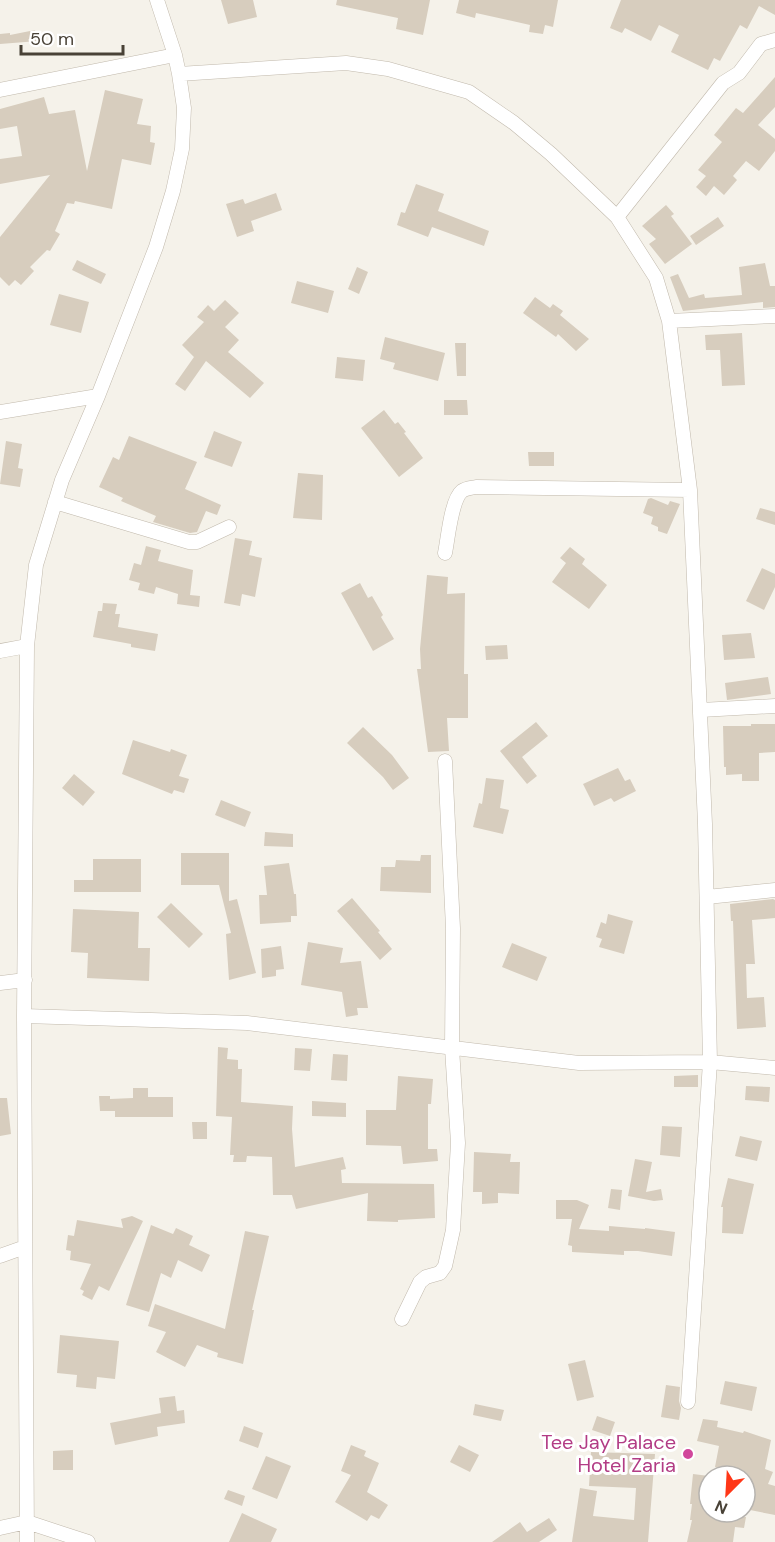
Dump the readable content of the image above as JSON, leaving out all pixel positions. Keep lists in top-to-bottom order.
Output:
{
  "places": ["Tee Jay Palace Hotel Zaria"],
  "scale_bar": "50 m",
  "north": "bottom left"
}
